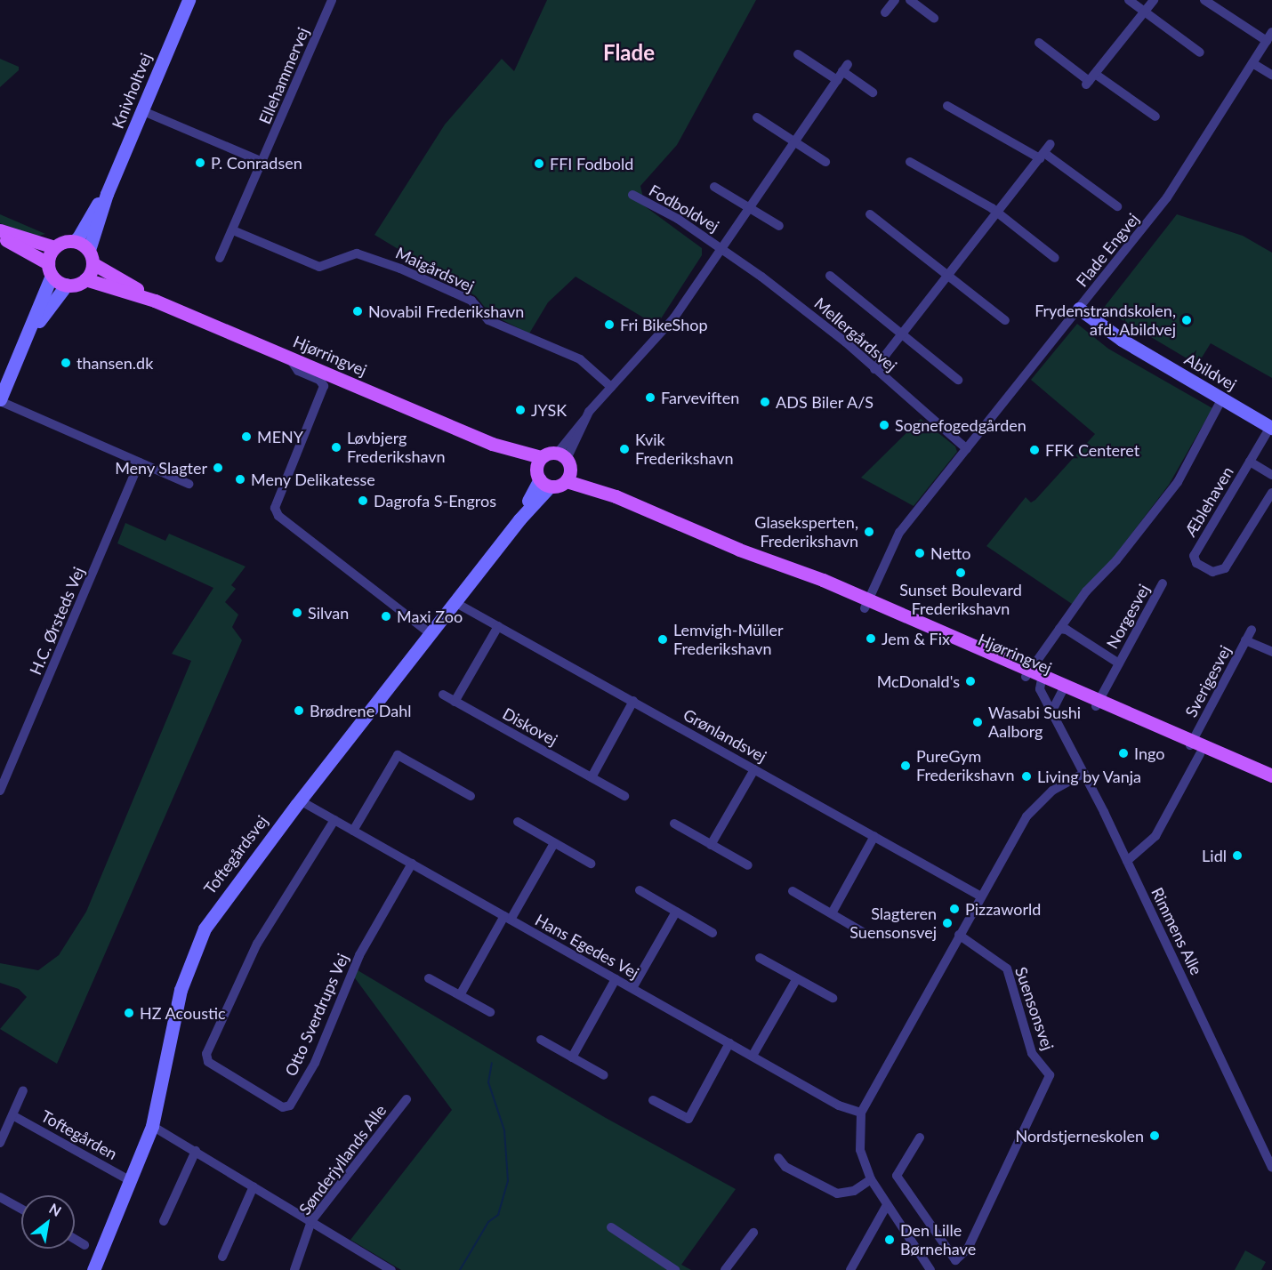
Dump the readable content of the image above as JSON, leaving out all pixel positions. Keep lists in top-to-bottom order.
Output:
{
  "streets": {
    "main road": ["Hjørringvej"],
    "street": [
      "Ellehammervej",
      "Knivholtvej",
      "Fodboldvej",
      "Flade Engvej",
      "Maigårdsvej",
      "Mellergårdsvej",
      "Abildvej",
      "Æblehaven",
      "Norgesvej",
      "H.C. Ørsteds Vej",
      "Sverigesvej",
      "Diskovej",
      "Grønlandsvej",
      "Toftegårdsvej",
      "Rimmens Alle",
      "Hans Egedes Vej",
      "Suensonsvej",
      "Otto Sverdrups Vej",
      "Toftegården",
      "Sønderjyllands Alle"
    ]
  },
  "crossings": [
    ["Ellehammervej", "Maigårdsvej"],
    ["Knivholtvej", "Hjørringvej"],
    ["Fodboldvej", "Mellergårdsvej"],
    ["Flade Engvej", "Mellergårdsvej"],
    ["Flade Engvej", "Hjørringvej"],
    ["Flade Engvej", "Abildvej"],
    ["Hjørringvej", "Norgesvej"],
    ["Hjørringvej", "Sverigesvej"],
    ["Hjørringvej", "Toftegårdsvej"],
    ["Hjørringvej", "Rimmens Alle"],
    ["Abildvej", "Æblehaven"],
    ["Sverigesvej", "Rimmens Alle"],
    ["Grønlandsvej", "Toftegårdsvej"],
    ["Toftegårdsvej", "Hans Egedes Vej"],
    ["Toftegårdsvej", "Toftegården"],
    ["Hans Egedes Vej", "Otto Sverdrups Vej"]
  ],
  "districts": ["Flade"],
  "places": [
    "P. Conradsen",
    "FFI Fodbold",
    "Novabil Frederikshavn",
    "Frydenstrandskolen, afd. Abildvej",
    "Fri BikeShop",
    "thansen.dk",
    "Farveviften",
    "ADS Biler A/S",
    "JYSK",
    "Sognefogedgården",
    "MENY",
    "Løvbjerg Frederikshavn",
    "Kvik Frederikshavn",
    "FFK Centeret",
    "Meny Slagter",
    "Meny Delikatesse",
    "Dagrofa S-Engros",
    "Glaseksperten, Frederikshavn",
    "Netto",
    "Sunset Boulevard Frederikshavn",
    "Silvan",
    "Maxi Zoo",
    "Jem & Fix",
    "Lemvigh-Müller Frederikshavn",
    "McDonald's",
    "Brødrene Dahl",
    "Wasabi Sushi Aalborg",
    "Ingo",
    "PureGym Frederikshavn",
    "Living by Vanja",
    "Lidl",
    "Pizzaworld",
    "Slagteren Suensonsvej",
    "HZ Acoustic",
    "Nordstjerneskolen",
    "Den Lille Børnehave"
  ],
  "north": "top right"
}
